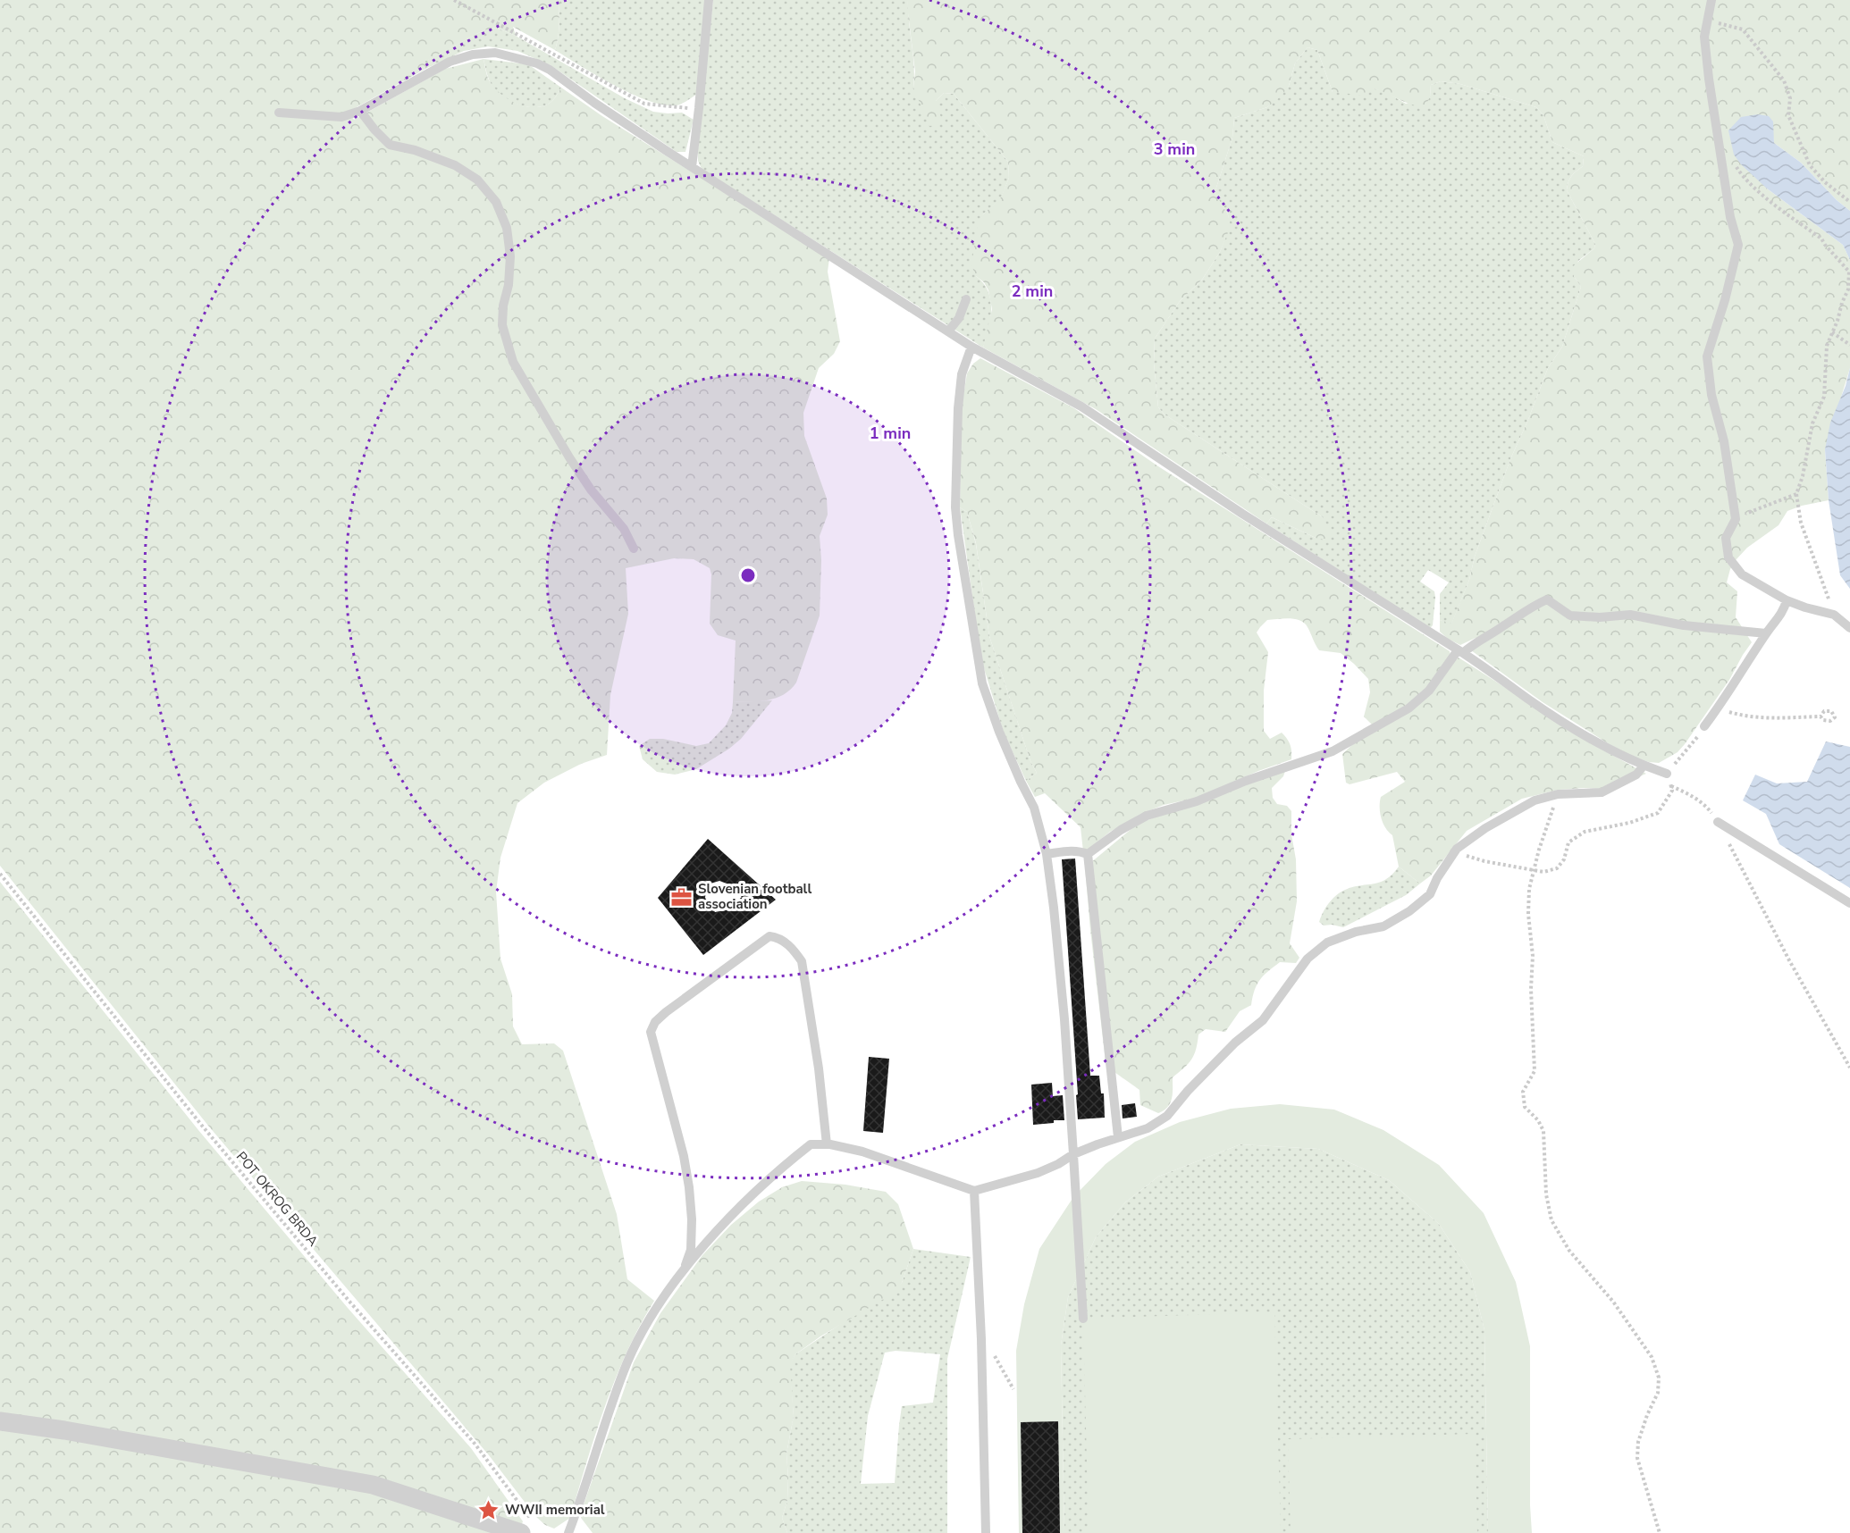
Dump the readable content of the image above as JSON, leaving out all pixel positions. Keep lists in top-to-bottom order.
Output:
{
  "streets": {
    "path": ["POT OKROG BRDA"]
  },
  "places": {
    "office": ["Slovenian football association"],
    "place": ["WWII memorial"]
  },
  "rings": ["3 min", "2 min", "1 min"]
}
